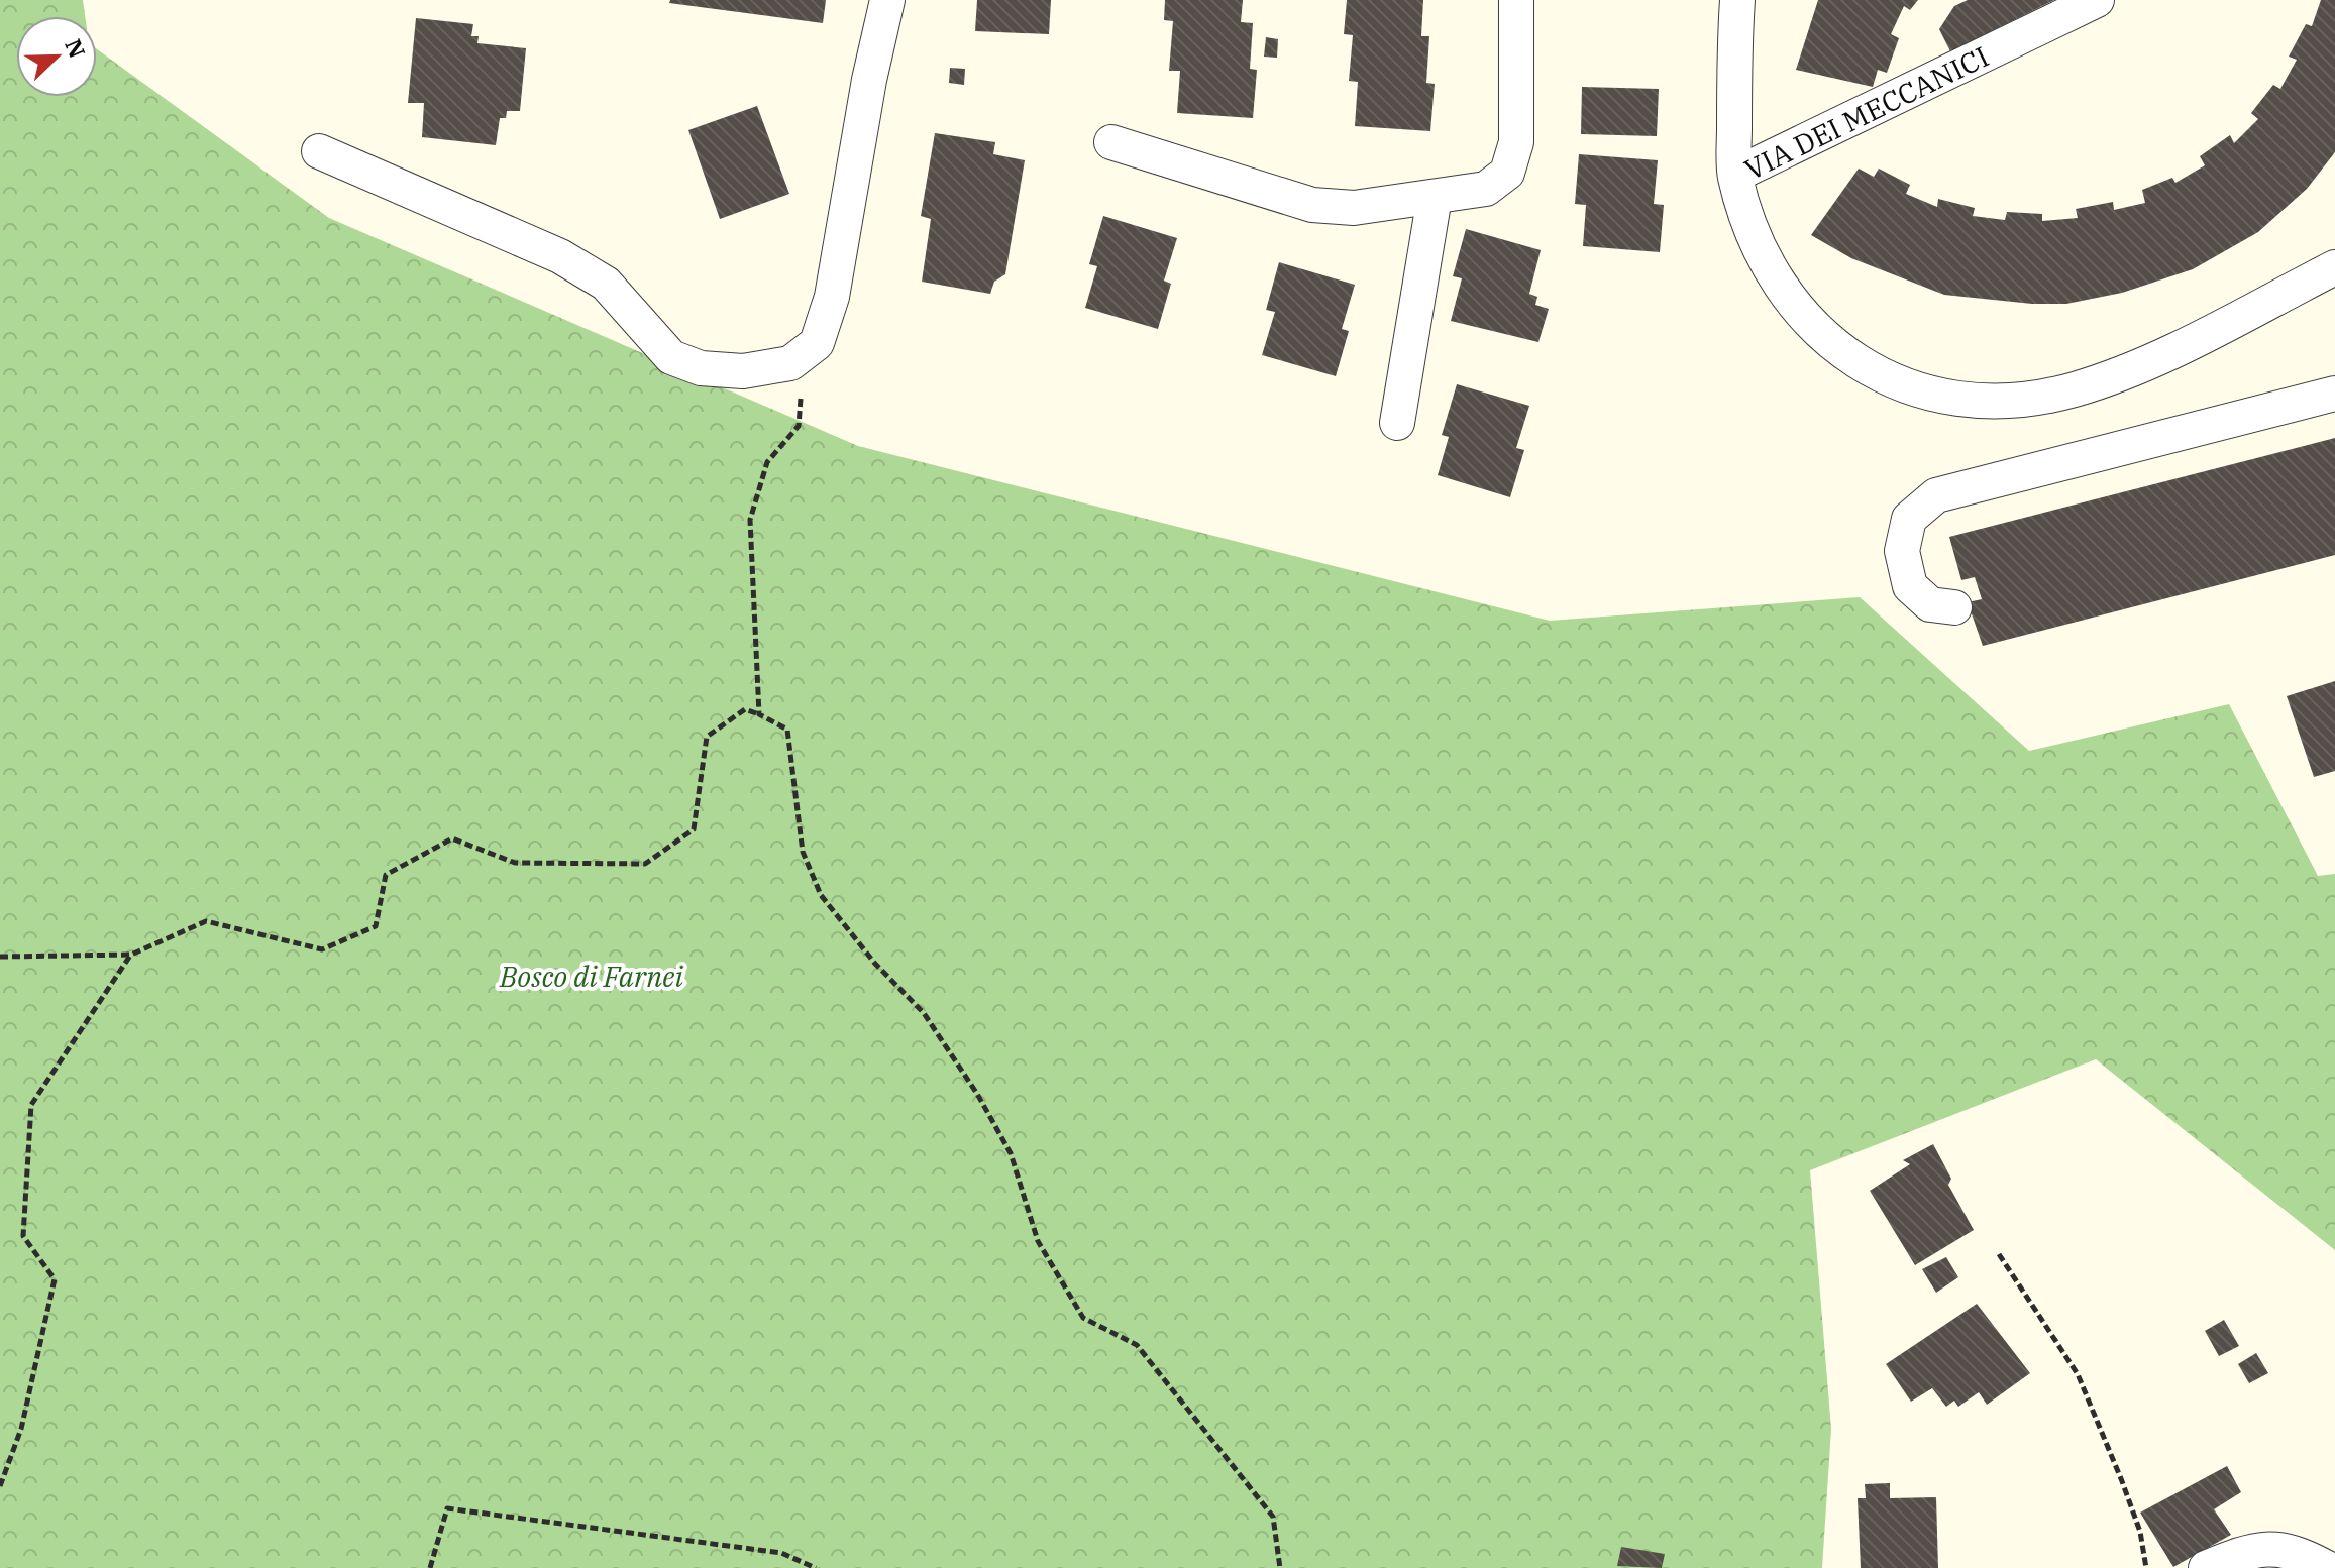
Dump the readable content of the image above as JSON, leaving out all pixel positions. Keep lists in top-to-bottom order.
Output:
{
  "streets": {
    "street": ["VIA DEI MECCANICI"]
  },
  "parks": ["Bosco di Farnei"],
  "north": "top right"
}
